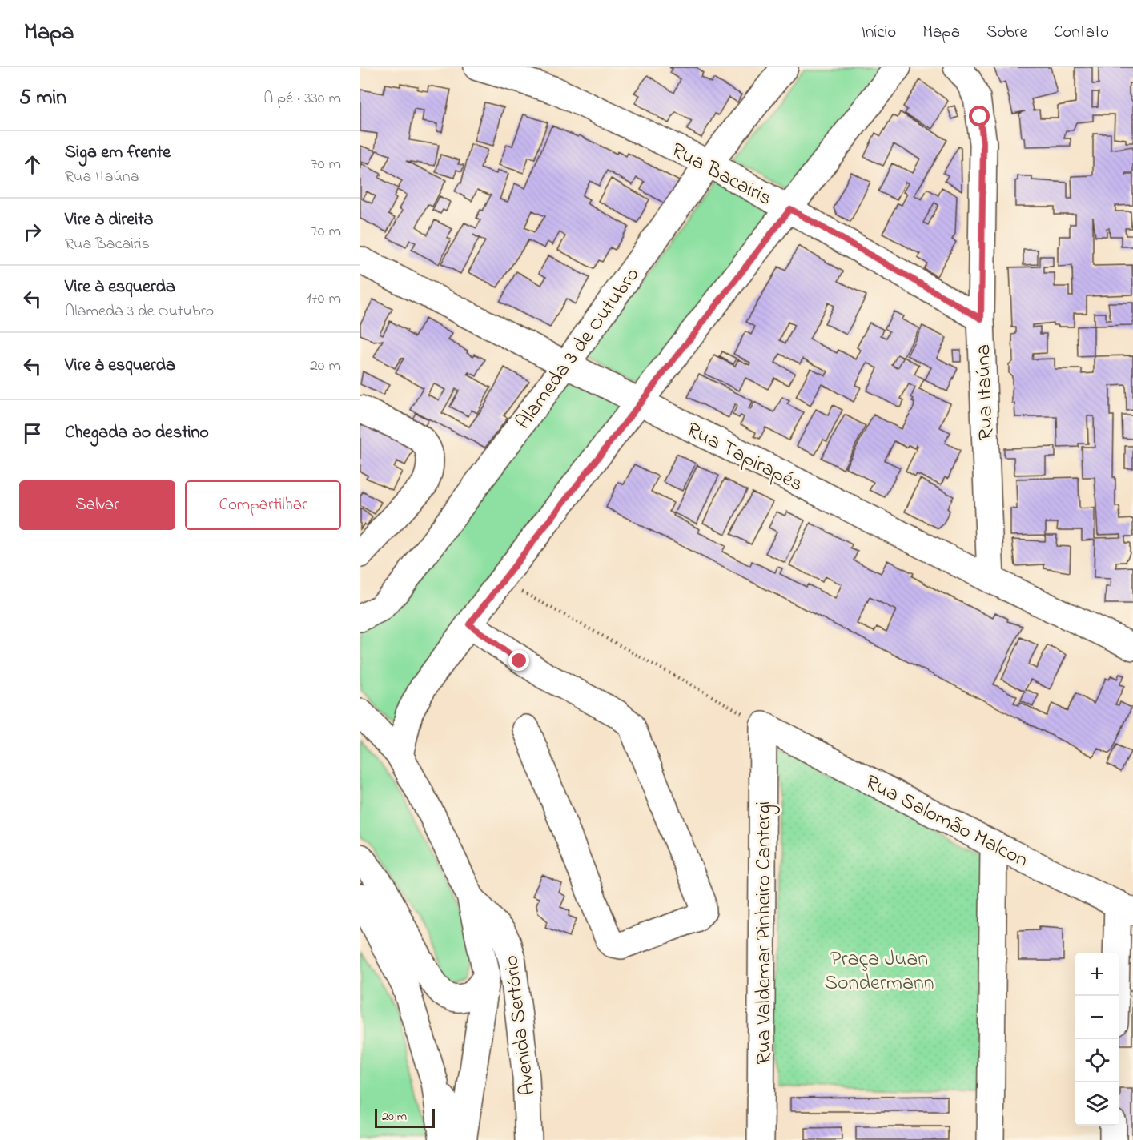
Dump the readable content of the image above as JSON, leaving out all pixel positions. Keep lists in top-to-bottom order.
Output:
{
  "streets": {
    "street": [
      "Rua Bacairis",
      "Alameda 3 de Outubro",
      "Rua Itaúna",
      "Rua Tapirapés",
      "Rua Salomão Malcon",
      "Rua Valdemar Pinheiro Cantergi",
      "Avenida Sertório"
    ]
  },
  "crossings": [
    ["Rua Bacairis", "Alameda 3 de Outubro"],
    ["Rua Bacairis", "Rua Itaúna"],
    ["Alameda 3 de Outubro", "Rua Tapirapés"],
    ["Rua Itaúna", "Rua Tapirapés"],
    ["Rua Salomão Malcon", "Rua Valdemar Pinheiro Cantergi"]
  ],
  "parks": ["Praça Juan Sondermann"],
  "scale_bar": "20 m",
  "page": {
    "header": "Mapa",
    "nav": [
      "Início",
      "Mapa",
      "Sobre",
      "Contato"
    ],
    "heading": ["5 min", "A pé · 330 m"],
    "list": [
      ["Siga em frente", "Rua Itaúna", "70 m"],
      ["Vire à direita", "Rua Bacairis", "70 m"],
      ["Vire à esquerda", "Alameda 3 de Outubro", "170 m"],
      ["Vire à esquerda", "20 m"],
      "Chegada ao destino"
    ],
    "buttons": ["Salvar", "Compartilhar"],
    "map_buttons": ["+", "−"],
    "scale": "20 m"
  }
}
